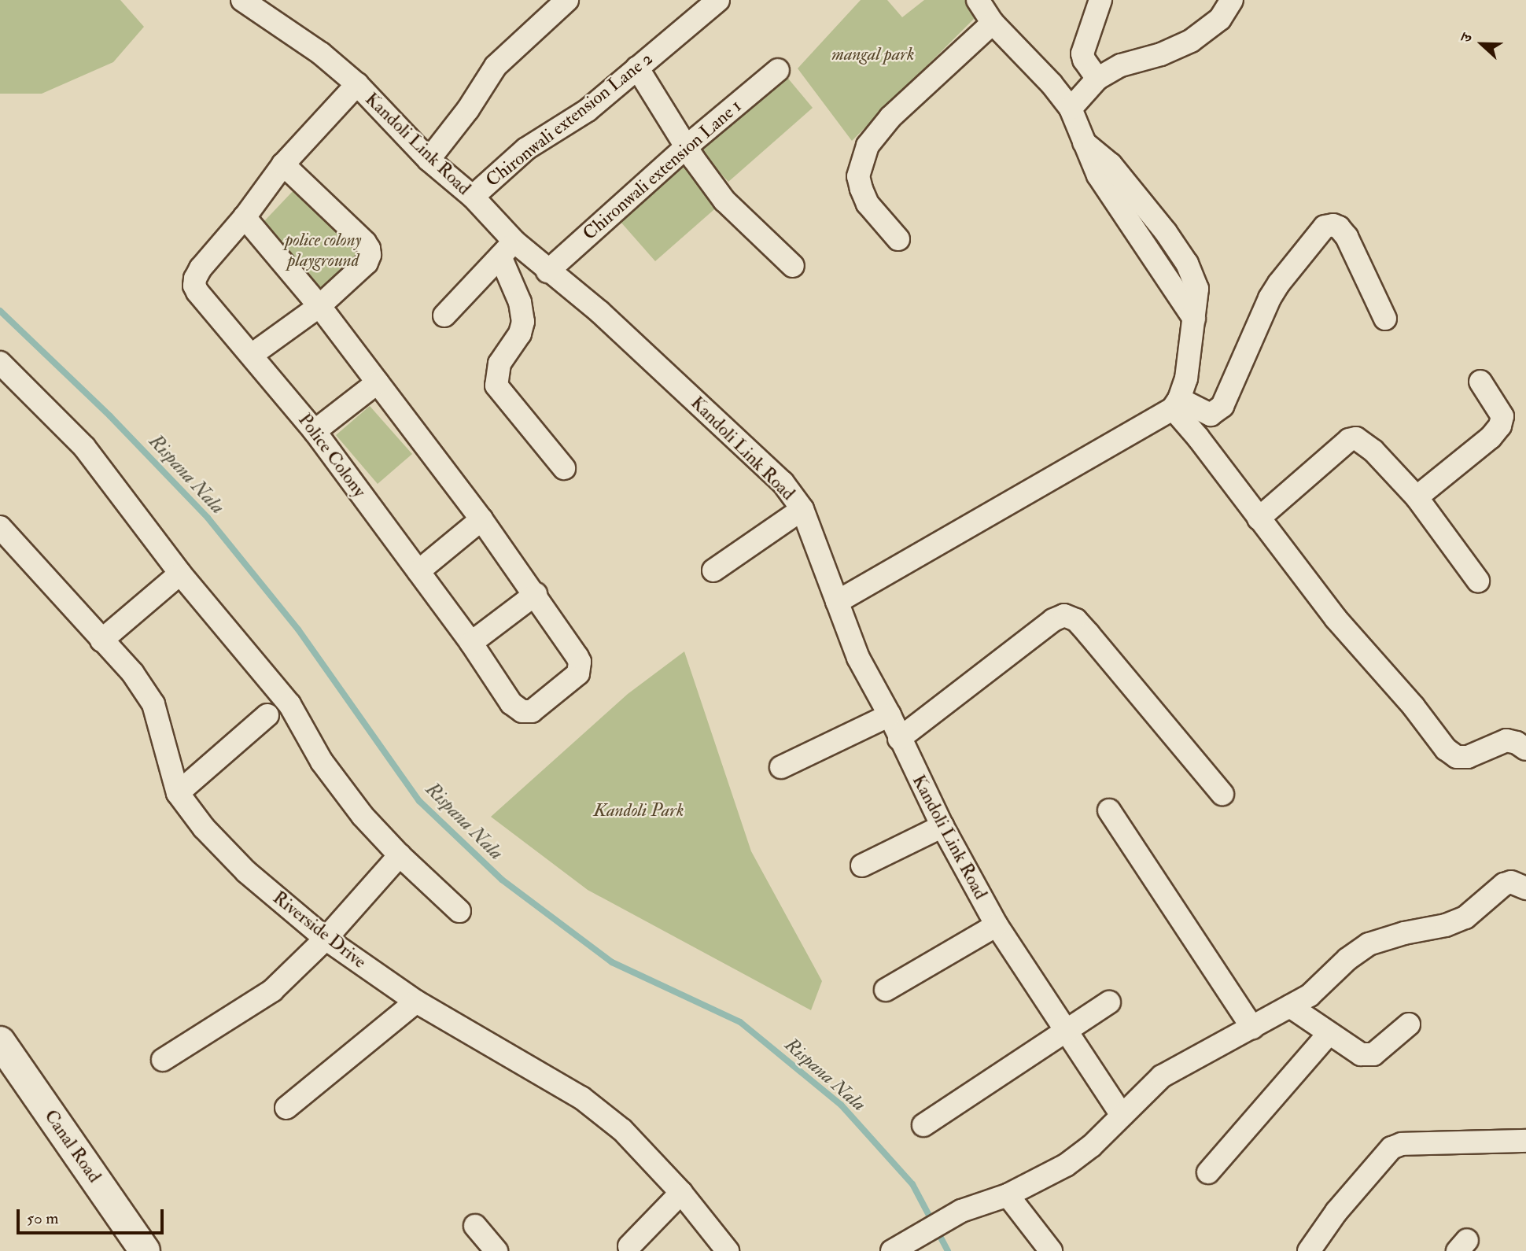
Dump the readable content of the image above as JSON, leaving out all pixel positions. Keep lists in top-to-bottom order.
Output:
{
  "streets": {
    "street": [
      "Chironwali extension Lane 2",
      "Kandoli Link Road",
      "Chironwali extension Lane 1",
      "Police Colony",
      "Riverside Drive",
      "Canal Road"
    ]
  },
  "crossings": [
    ["Chironwali extension Lane 2", "Kandoli Link Road"],
    ["Kandoli Link Road", "Chironwali extension Lane 1"]
  ],
  "water": ["Rispana Nala"],
  "parks": ["mangal park", "police colony playground", "Kandoli Park"],
  "scale_bar": "50 m",
  "north": "left"
}
